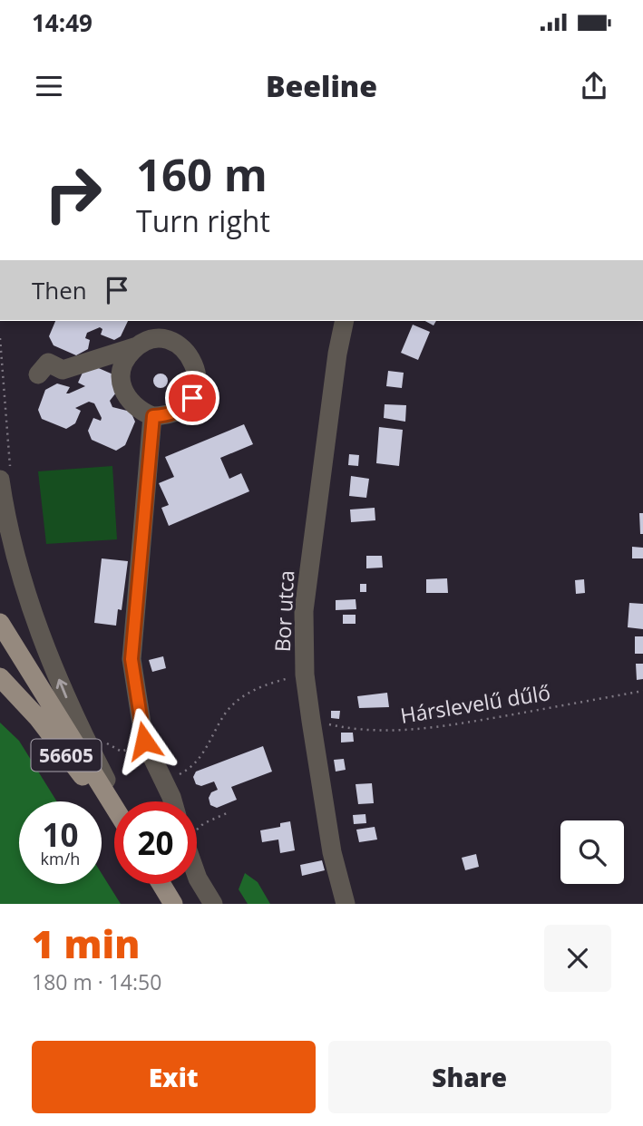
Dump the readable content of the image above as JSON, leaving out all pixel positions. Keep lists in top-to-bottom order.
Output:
{
  "streets": {
    "main road": ["56605"],
    "street": ["Bor utca"],
    "path": ["Hárslevelű dűlő"]
  },
  "crossings": [
    ["Bor utca", "Hárslevelű dűlő"]
  ],
  "page": {
    "status": "14:49",
    "header": "Beeline",
    "turn": ["160 m", "Turn right"],
    "then": "Then",
    "speed": "10 km/h",
    "limit": "20",
    "heading": ["1 min", "180 m · 14:50"],
    "buttons": ["Exit", "Share"]
  }
}
